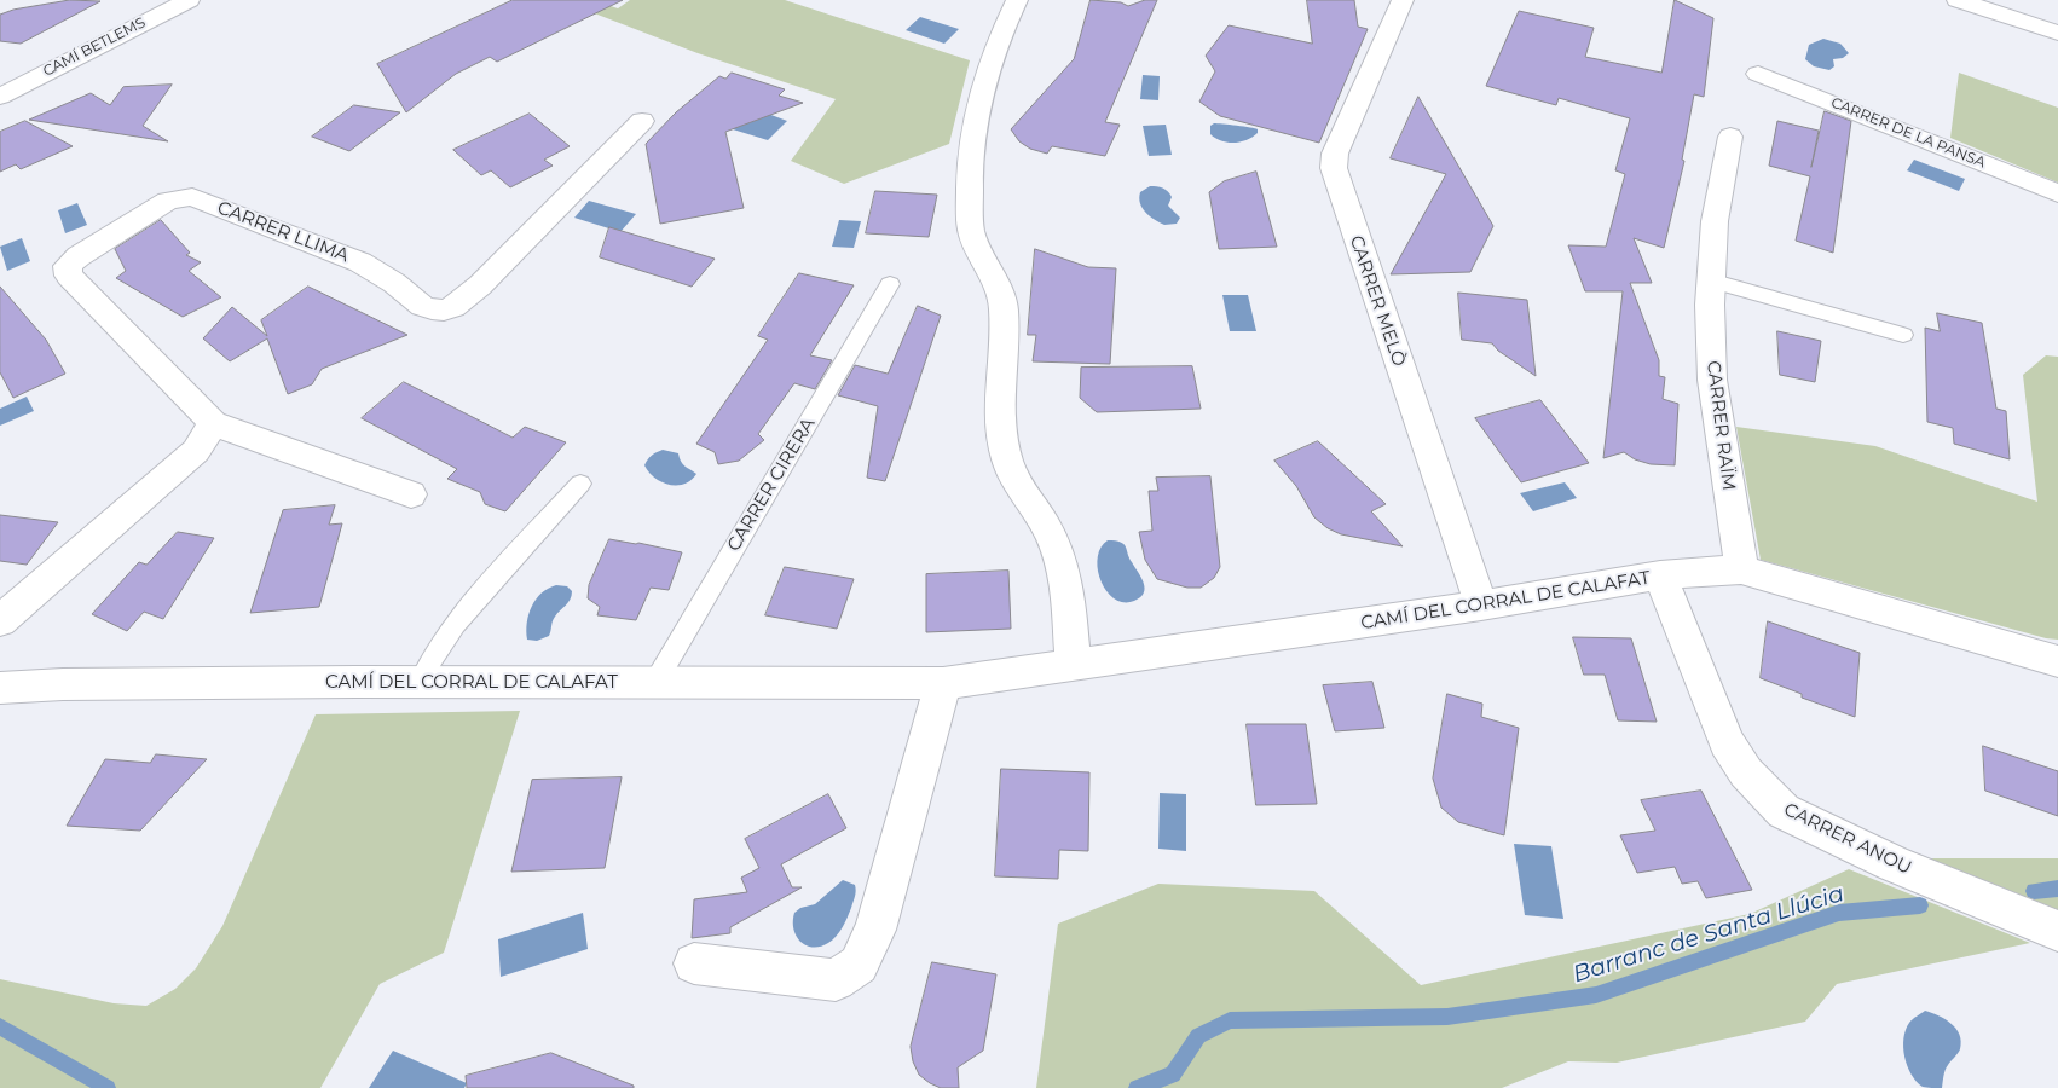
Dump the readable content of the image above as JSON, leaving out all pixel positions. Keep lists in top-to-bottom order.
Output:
{
  "streets": {
    "street": [
      "CAMÍ BETLEMS",
      "CARRER DE LA PANSA",
      "CARRER LLIMA",
      "CARRER MELÒ",
      "CARRER RAÏM",
      "CAMÍ DEL CORRAL DE CALAFAT",
      "CARRER ANOU"
    ],
    "lane": ["CARRER CIRERA"]
  },
  "crossings": [
    ["CARRER MELÒ", "CAMÍ DEL CORRAL DE CALAFAT"],
    ["CARRER RAÏM", "CAMÍ DEL CORRAL DE CALAFAT"],
    ["CARRER CIRERA", "CAMÍ DEL CORRAL DE CALAFAT"],
    ["CAMÍ DEL CORRAL DE CALAFAT", "CARRER ANOU"]
  ],
  "water": ["Barranc de Santa Llúcia"]
}
